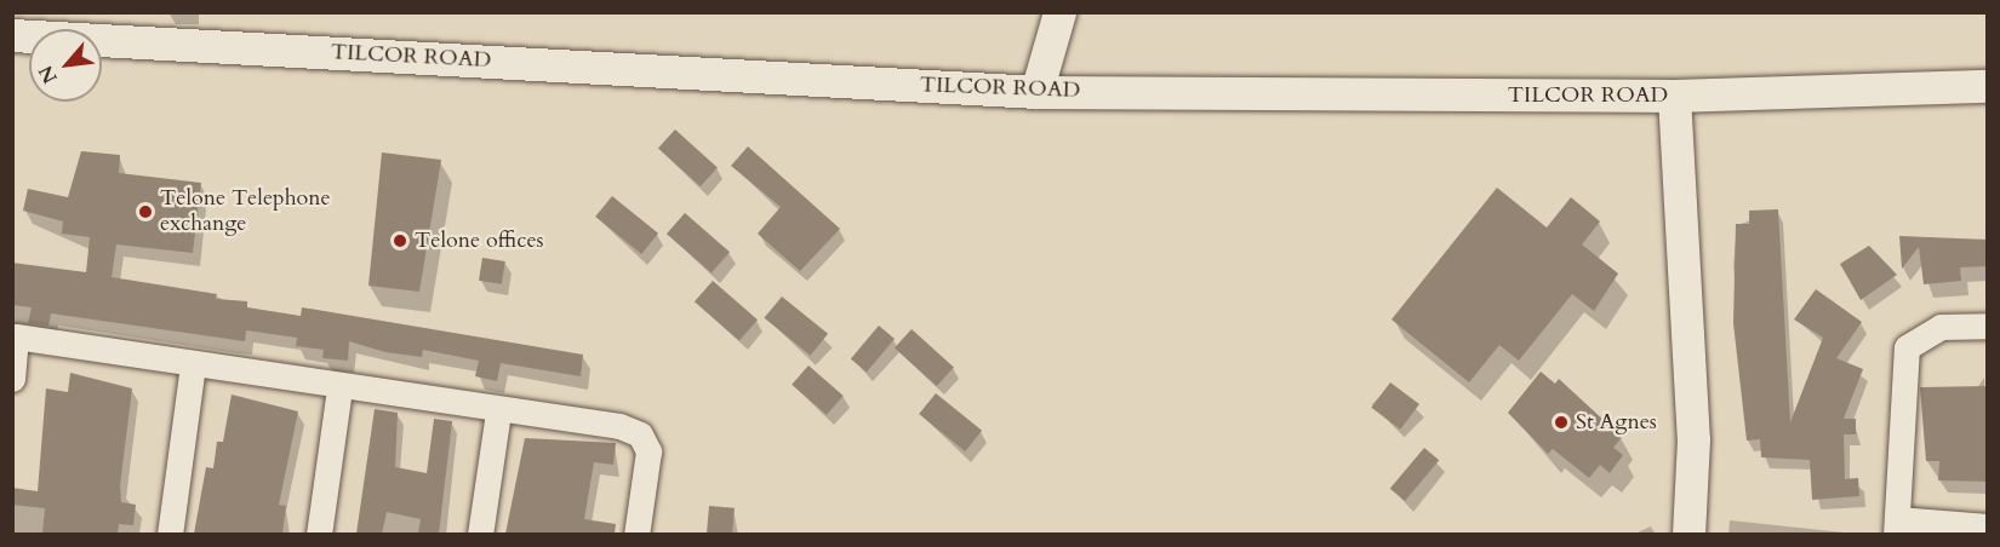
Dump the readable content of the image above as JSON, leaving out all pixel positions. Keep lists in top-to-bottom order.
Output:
{
  "streets": {
    "street": ["TILCOR ROAD"]
  },
  "places": ["Telone Telephone exchange", "Telone offices", "St Agnes"],
  "north": "bottom left"
}
